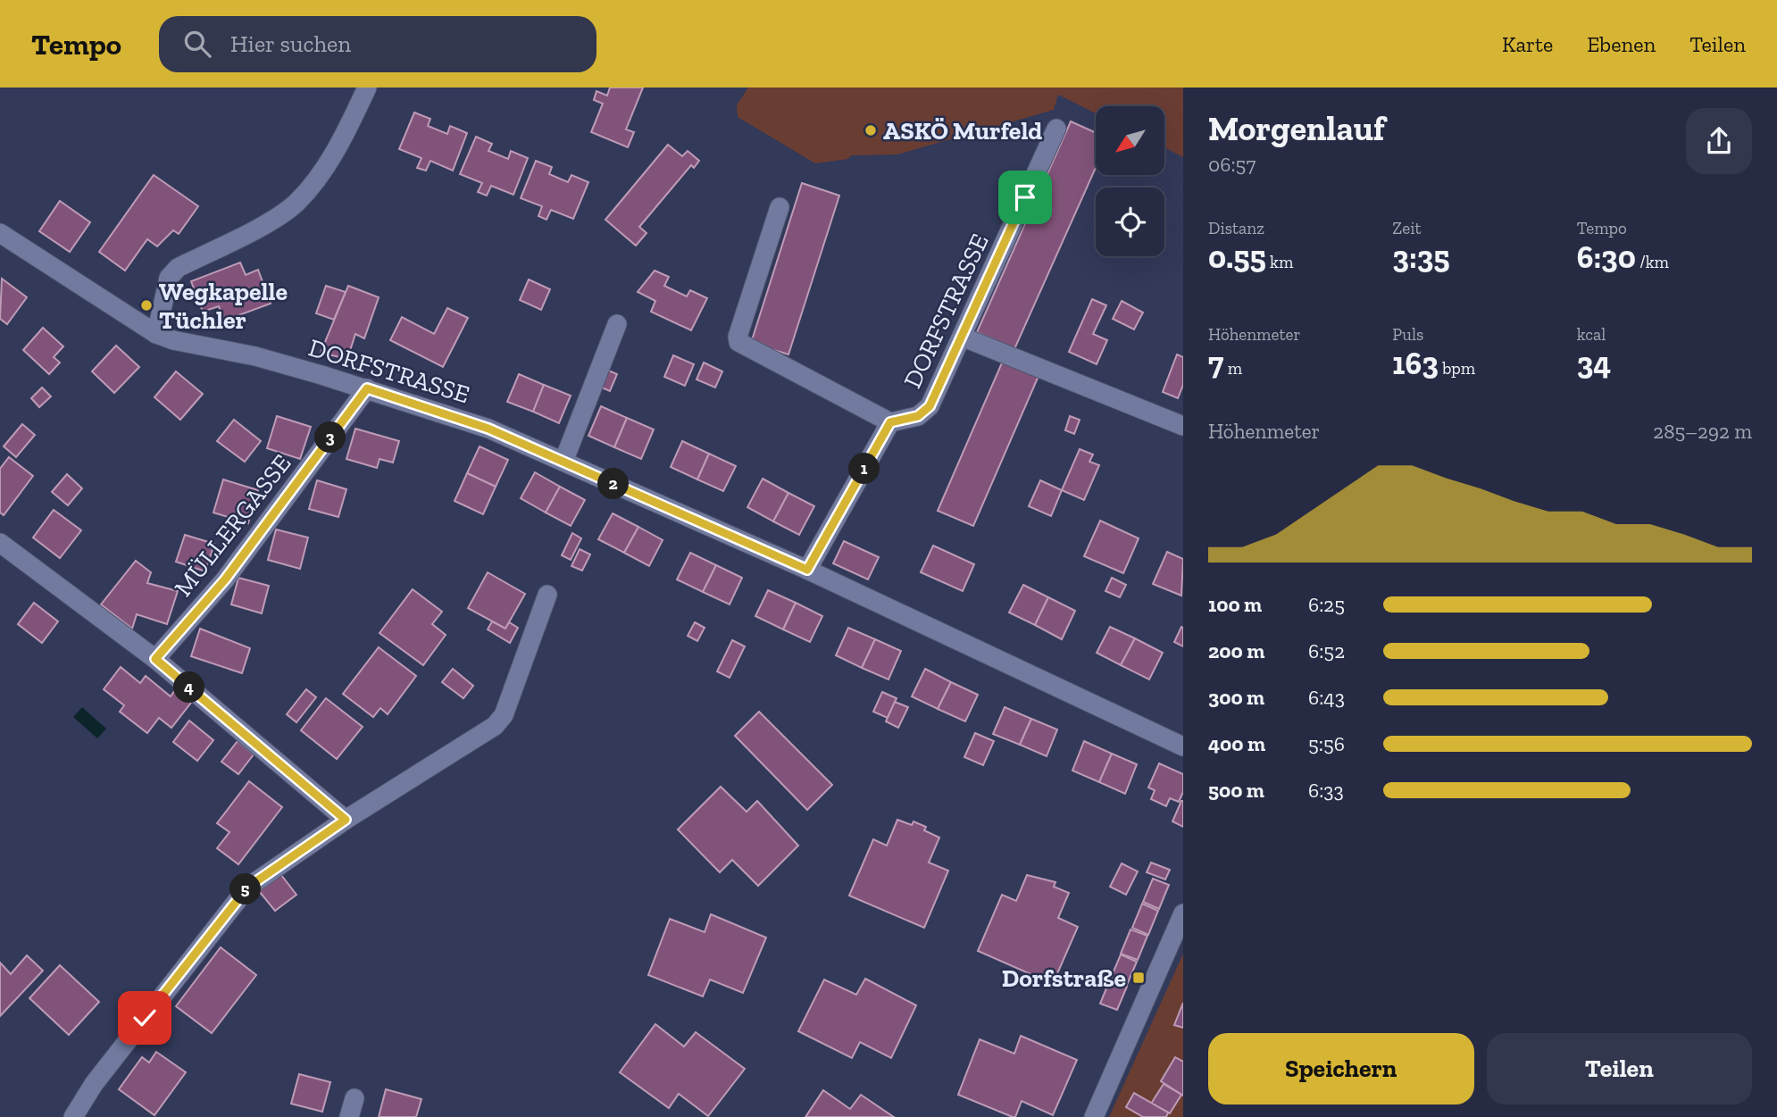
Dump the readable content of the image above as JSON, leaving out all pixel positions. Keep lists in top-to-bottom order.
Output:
{
  "streets": {
    "street": ["DORFSTRASSE", "MÜLLERGASSE"]
  },
  "crossings": [
    ["DORFSTRASSE", "MÜLLERGASSE"]
  ],
  "places": {
    "other": ["ASKÖ Murfeld", "Wegkapelle Tüchler"],
    "transit": ["Dorfstraße"]
  },
  "north": "bottom left",
  "page": {
    "header": "Tempo",
    "search": "Hier suchen",
    "nav": ["Karte", "Ebenen", "Teilen"],
    "heading": ["Morgenlauf", "06:57"],
    "stats": [
      ["Distanz", "0.55 km"],
      ["Zeit", "3:35"],
      ["Tempo", "6:30 /km"],
      ["Höhenmeter", "7 m"],
      ["Puls", "163 bpm"],
      ["kcal", "34"]
    ],
    "chart": ["Höhenmeter", "285–292 m"],
    "pins": [
      "3",
      "1",
      "2",
      "4",
      "5"
    ],
    "list": [
      {
        "name": "100 m",
        "note": "6:25"
      },
      {
        "name": "200 m",
        "note": "6:52"
      },
      {
        "name": "300 m",
        "note": "6:43"
      },
      {
        "name": "400 m",
        "note": "5:56"
      },
      {
        "name": "500 m",
        "note": "6:33"
      }
    ],
    "buttons": ["Speichern", "Teilen"]
  }
}
